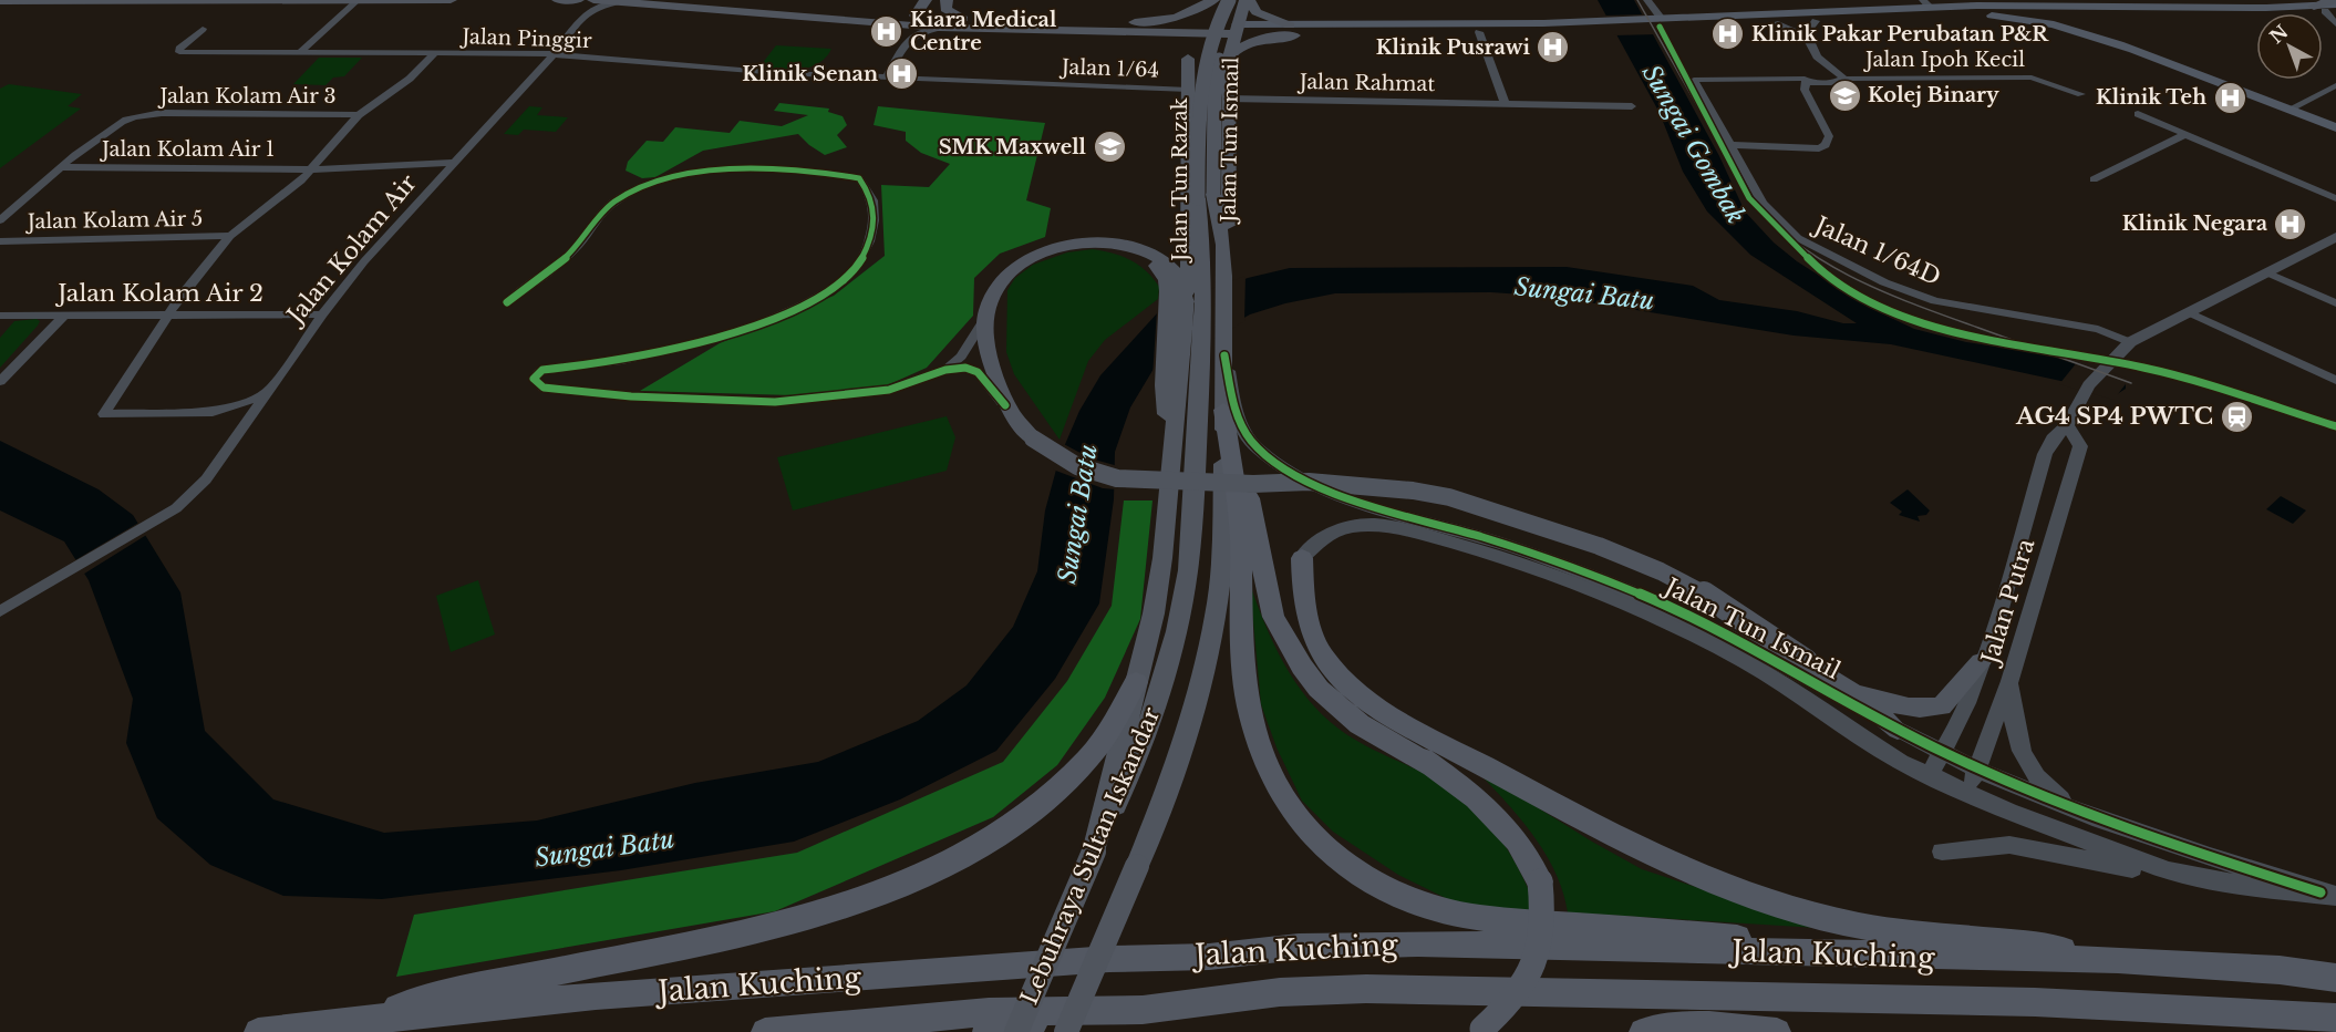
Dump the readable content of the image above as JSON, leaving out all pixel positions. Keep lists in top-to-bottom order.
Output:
{
  "streets": {
    "highway": ["Jalan Kuching"],
    "main road": ["Jalan Tun Ismail", "Jalan Tun Razak", "Lebuhraya Sultan Iskandar"],
    "street": [
      "Jalan Pinggir",
      "Jalan Ipoh Kecil",
      "Jalan 1/64",
      "Jalan Rahmat",
      "Jalan Kolam Air 3",
      "Jalan Kolam Air 1",
      "Jalan Kolam Air 5",
      "Jalan Kolam Air",
      "Jalan 1/64D",
      "Jalan Kolam Air 2",
      "Jalan Putra"
    ]
  },
  "crossings": [
    ["Jalan Pinggir", "Jalan 1/64"],
    ["Jalan Pinggir", "Jalan Kolam Air 3"],
    ["Jalan Pinggir", "Jalan Kolam Air"],
    ["Jalan Ipoh Kecil", "Jalan 1/64D"],
    ["Jalan 1/64", "Jalan Tun Ismail"],
    ["Jalan Rahmat", "Jalan Tun Ismail"],
    ["Jalan Kolam Air 3", "Jalan Kolam Air 1"],
    ["Jalan Kolam Air 3", "Jalan Kolam Air 5"],
    ["Jalan Kolam Air 3", "Jalan Kolam Air"],
    ["Jalan Kolam Air 3", "Jalan Kolam Air 2"],
    ["Jalan Tun Ismail", "Jalan Tun Razak"],
    ["Jalan Tun Ismail", "Jalan Putra"],
    ["Jalan Tun Ismail", "Lebuhraya Sultan Iskandar"],
    ["Jalan Tun Razak", "Lebuhraya Sultan Iskandar"],
    ["Jalan Kolam Air", "Jalan Kolam Air 2"],
    ["Jalan 1/64D", "Jalan Putra"]
  ],
  "water": ["Sungai Gombak", "Sungai Batu"],
  "places": {
    "hospital": [
      "Kiara Medical Centre",
      "Klinik Pakar Perubatan P&R",
      "Klinik Pusrawi",
      "Klinik Senan",
      "Klinik Teh",
      "Klinik Negara"
    ],
    "school or university": ["Kolej Binary", "SMK Maxwell"],
    "station": ["AG4 SP4 PWTC"]
  },
  "north": "top left"
}
